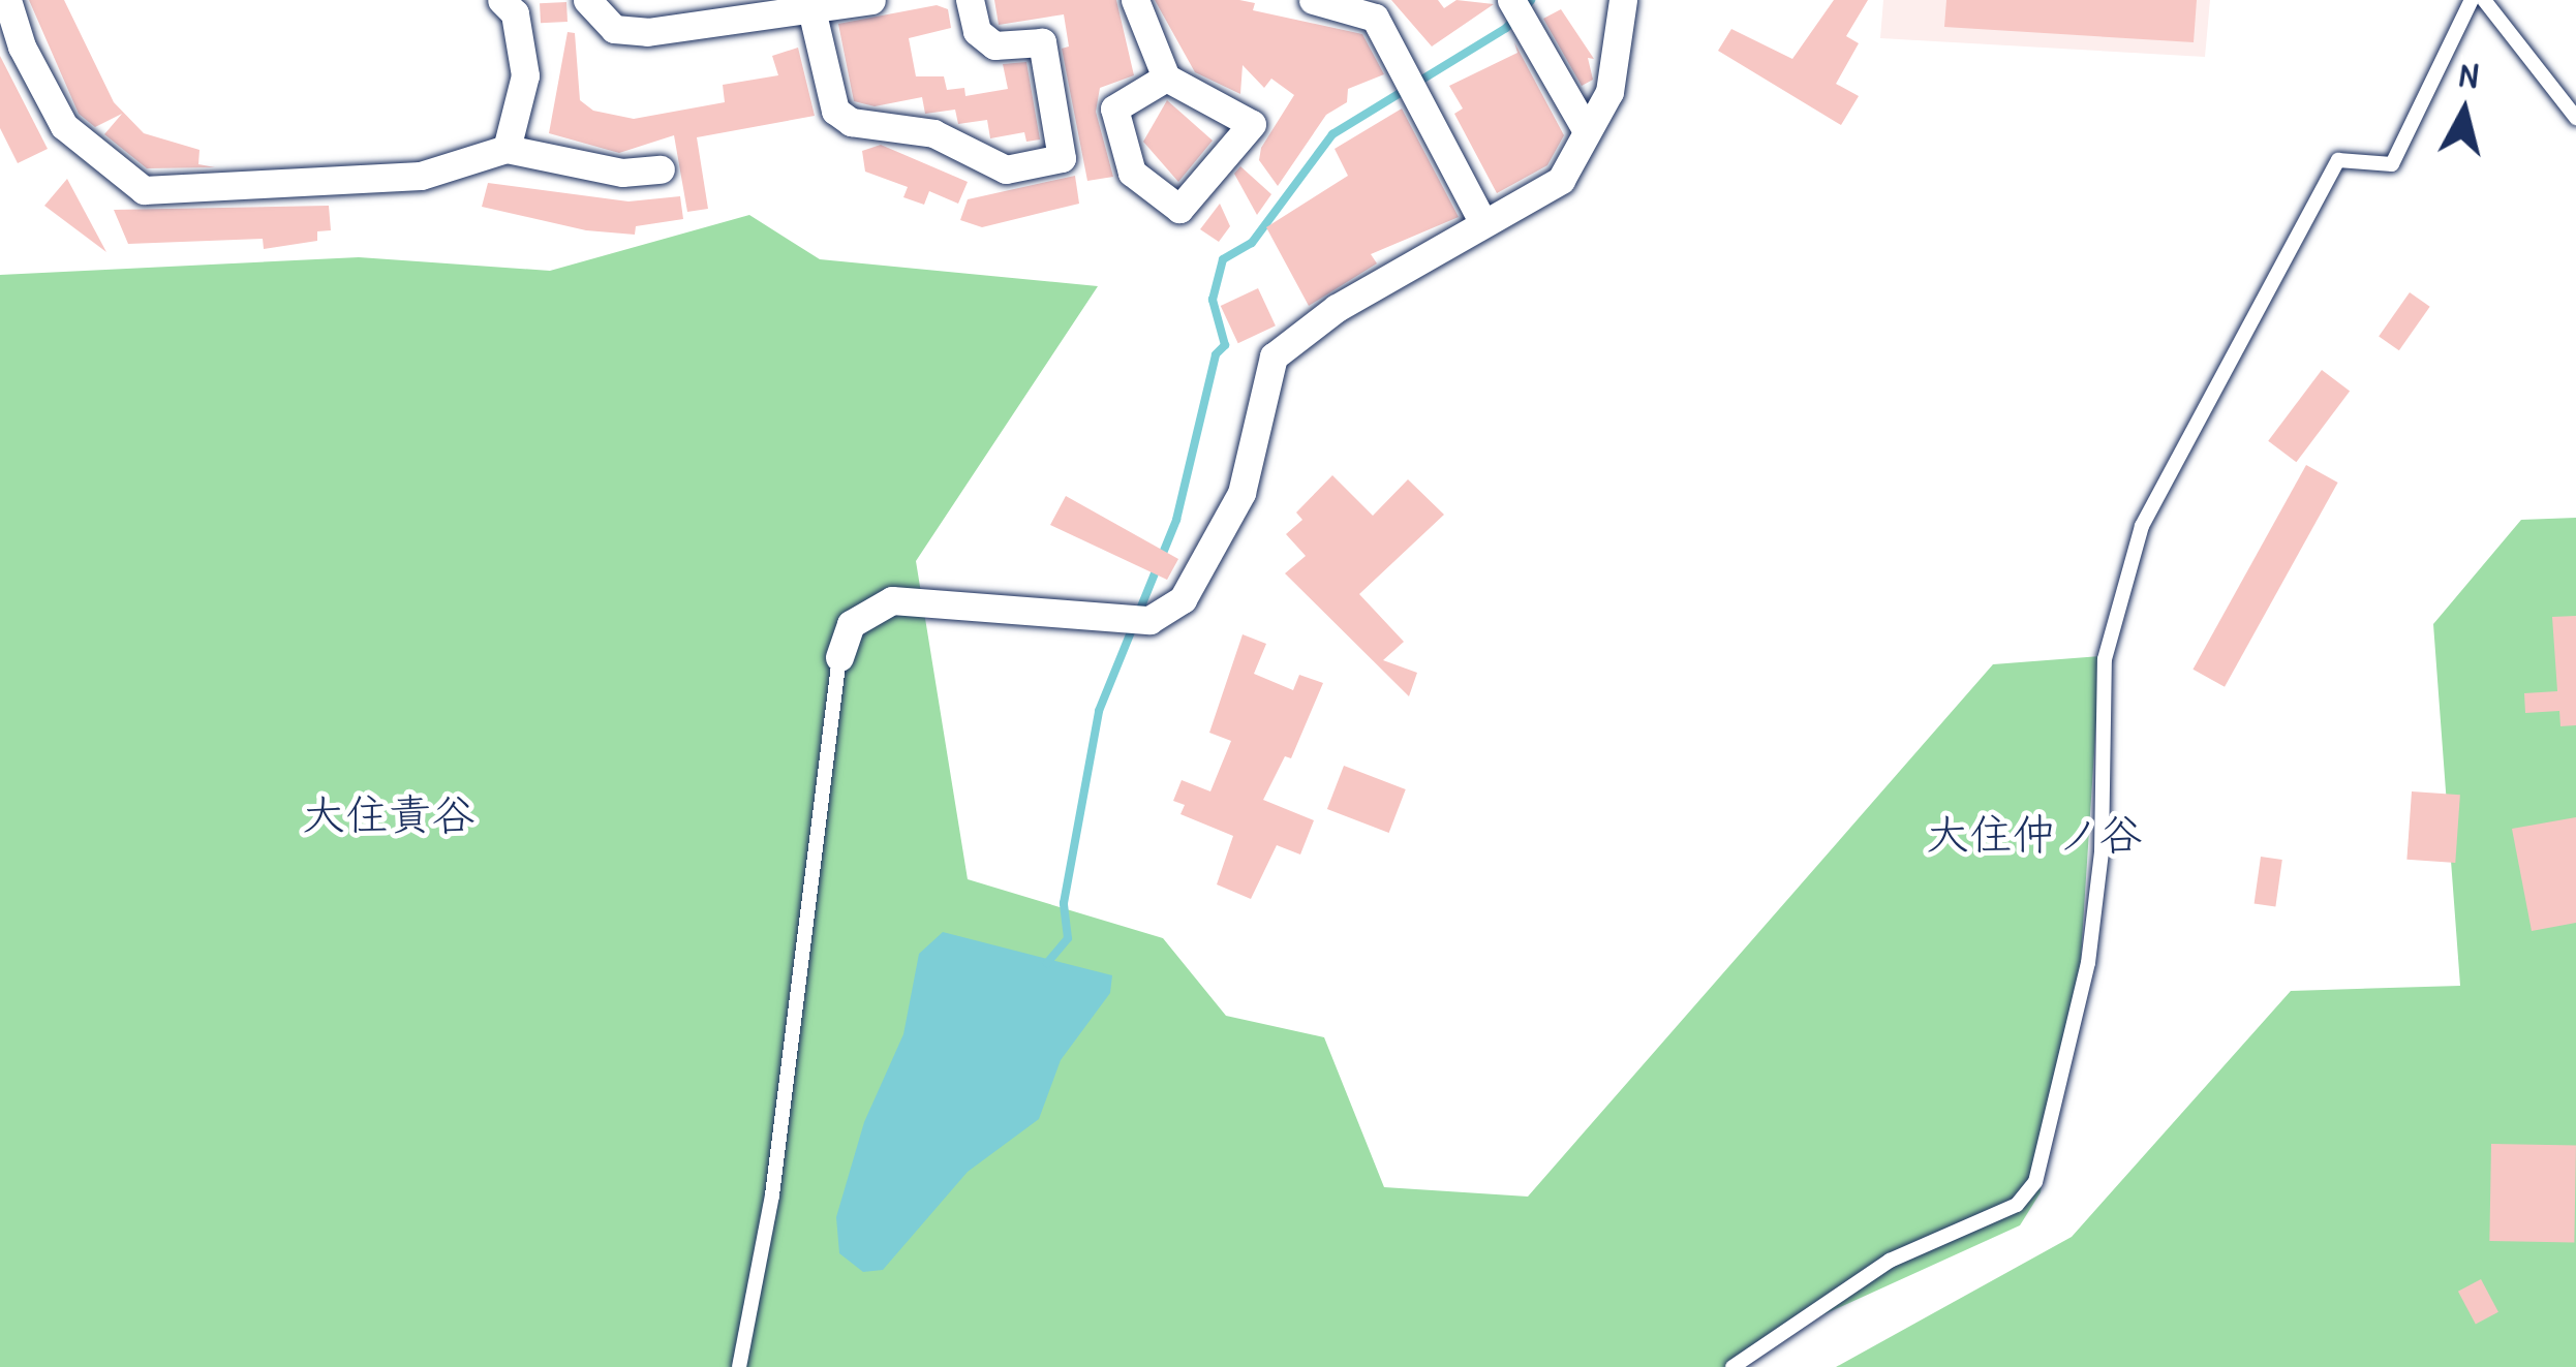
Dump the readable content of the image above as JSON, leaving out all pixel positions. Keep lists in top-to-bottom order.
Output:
{
  "districts": ["大住責谷", "大住仲ノ谷"],
  "north": "top"
}
